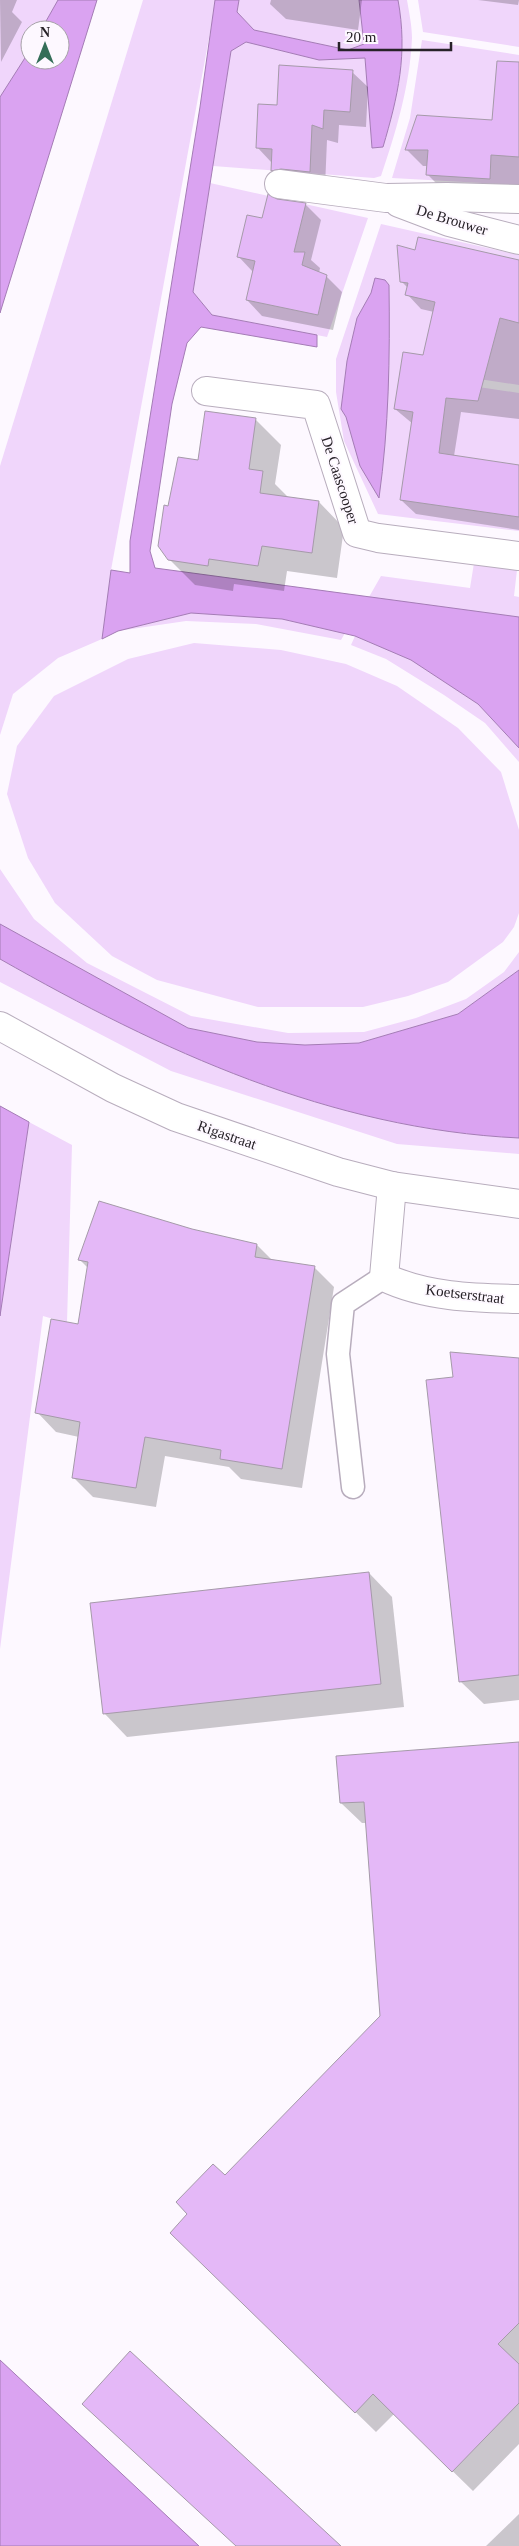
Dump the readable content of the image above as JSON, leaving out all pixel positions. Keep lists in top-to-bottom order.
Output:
{
  "streets": {
    "street": [
      "De Brouwer",
      "De Caascooper",
      "Rigastraat",
      "Koetserstraat"
    ]
  },
  "scale_bar": "20 m",
  "north": "top"
}
